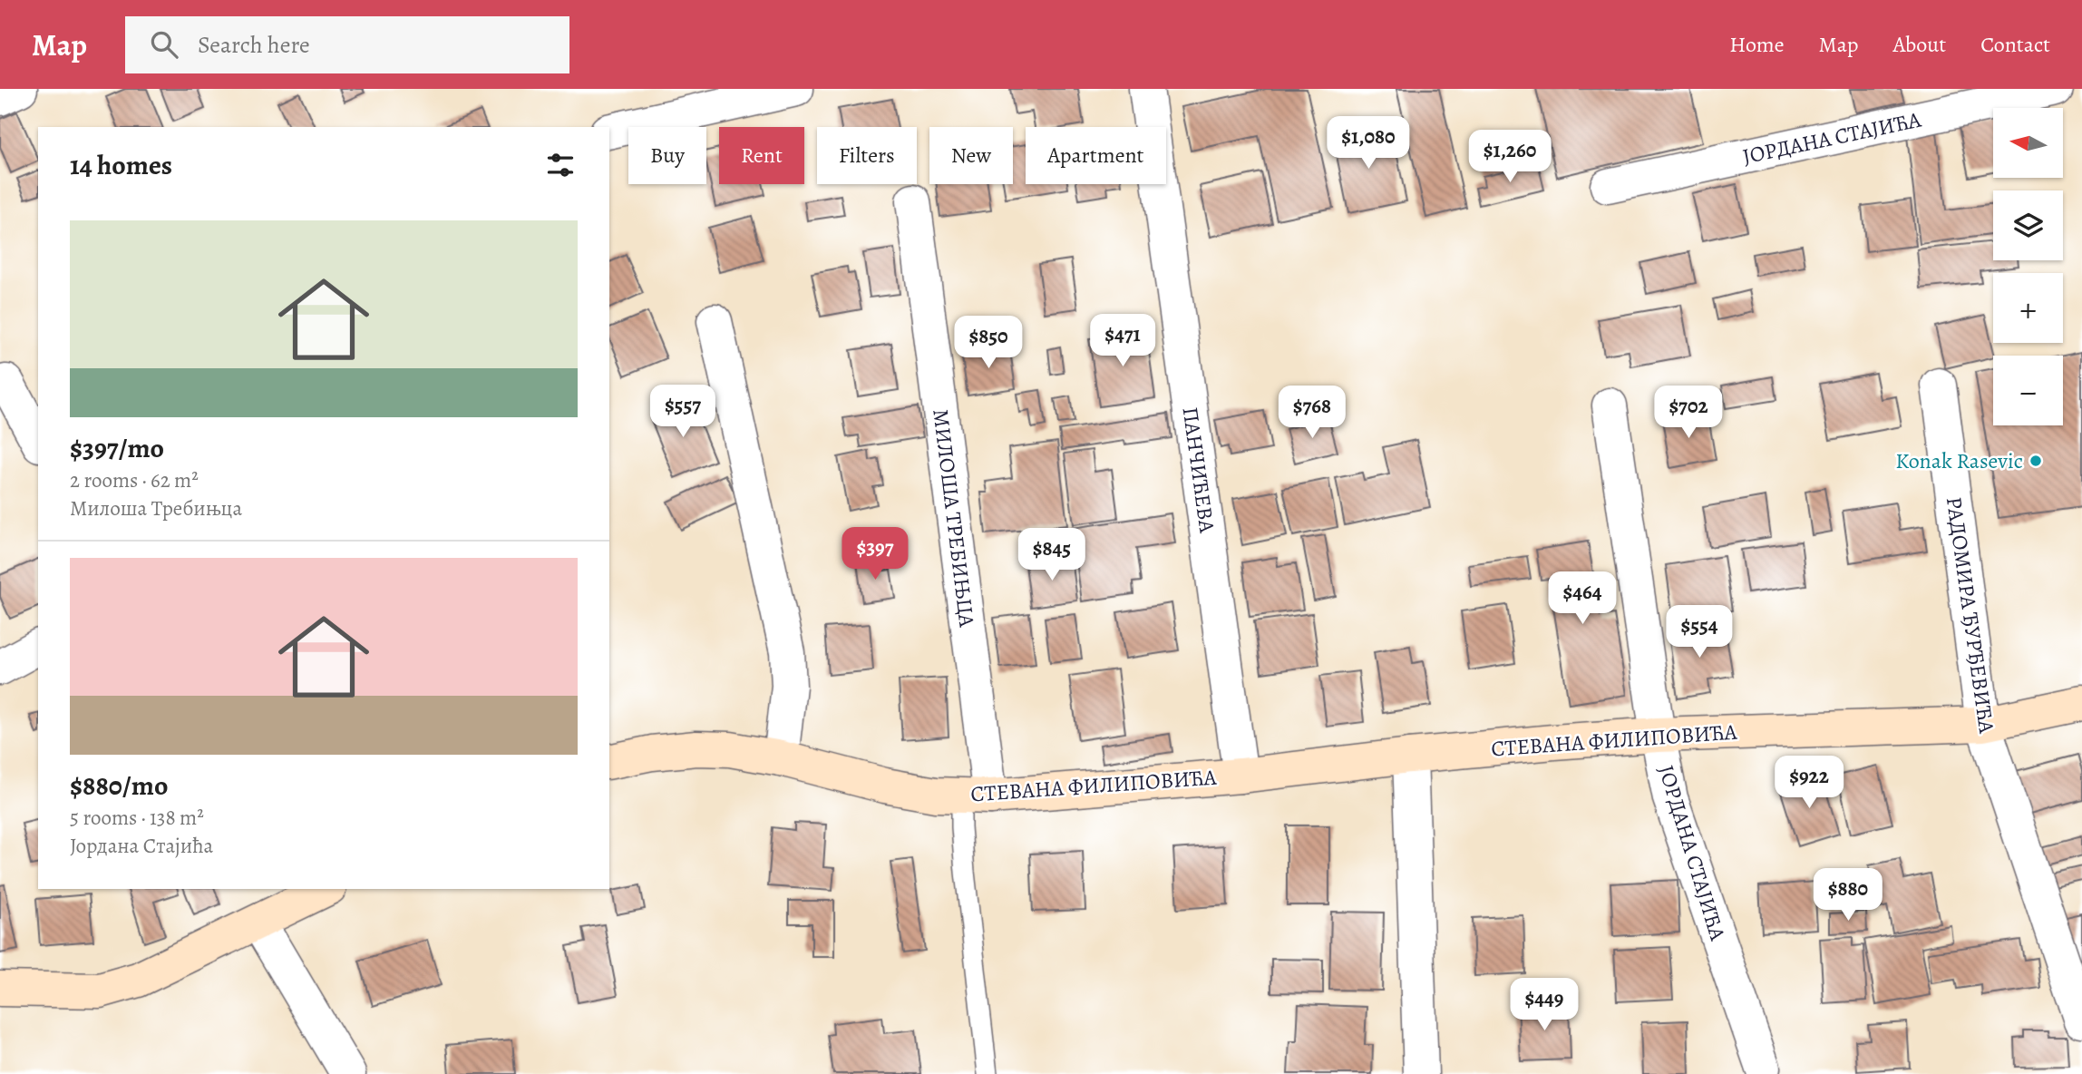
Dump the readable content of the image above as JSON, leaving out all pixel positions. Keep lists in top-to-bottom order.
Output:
{
  "streets": {
    "street": [
      "ЈОРДАНА СТАЈИЋА",
      "ПАНЧИЋЕВА",
      "МИЛОША ТРЕБИЊЦА",
      "РАДОМИРА ЂУРЂЕВИЋА",
      "СТЕВАНА ФИЛИПОВИЋА"
    ]
  },
  "crossings": [
    ["ЈОРДАНА СТАЈИЋА", "СТЕВАНА ФИЛИПОВИЋА"],
    ["ПАНЧИЋЕВА", "СТЕВАНА ФИЛИПОВИЋА"],
    ["МИЛОША ТРЕБИЊЦА", "СТЕВАНА ФИЛИПОВИЋА"],
    ["РАДОМИРА ЂУРЂЕВИЋА", "СТЕВАНА ФИЛИПОВИЋА"]
  ],
  "places": ["Konak Rasevic"],
  "north": "left",
  "page": {
    "header": "Map",
    "search": "Search here",
    "nav": [
      "Home",
      "Map",
      "About",
      "Contact"
    ],
    "map_buttons": ["+", "−"],
    "price": [
      "$1,080",
      "$1,260",
      "$471",
      "$850",
      "$557",
      "$768",
      "$702",
      "$397",
      "$845",
      "$464",
      "$554",
      "$922",
      "$880",
      "$449"
    ],
    "chip": [
      "Buy",
      "Rent",
      "Filters",
      "New",
      "Apartment"
    ],
    "heading": "14 homes",
    "list": [
      {
        "name": "$397/mo",
        "note": "2 rooms · 62 m² · Милоша Требињца"
      },
      {
        "name": "$880/mo",
        "note": "5 rooms · 138 m² · Јордана Стајића"
      }
    ]
  }
}
